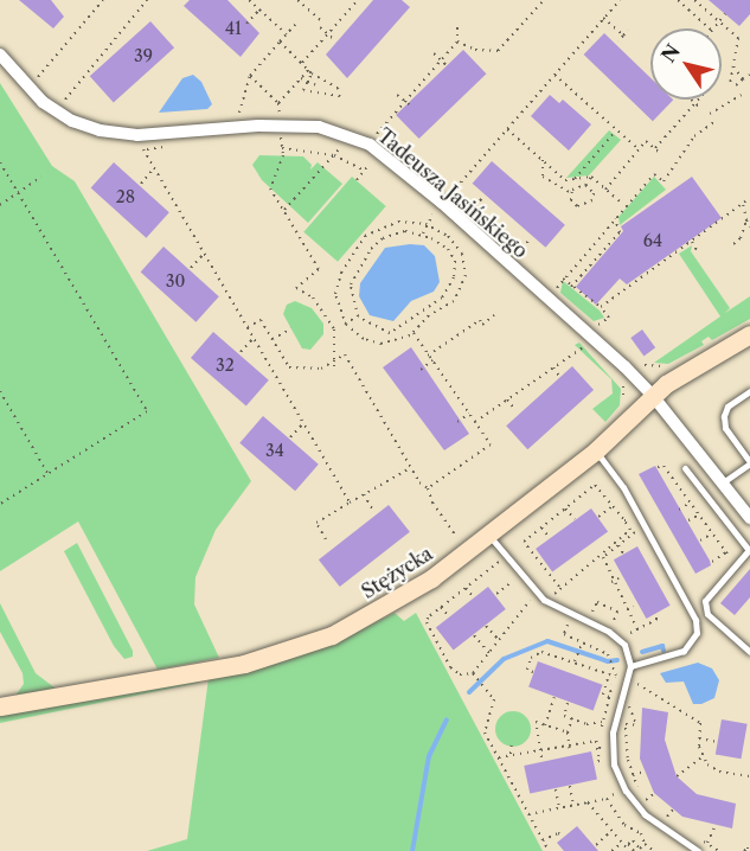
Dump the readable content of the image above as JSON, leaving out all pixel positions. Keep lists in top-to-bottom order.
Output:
{
  "streets": {
    "street": ["Tadeusza Jasińskiego", "Stężycka"]
  },
  "crossings": [
    ["Tadeusza Jasińskiego", "Stężycka"]
  ],
  "house_numbers": [
    "41",
    "39",
    "28",
    "64",
    "30",
    "32",
    "34"
  ],
  "north": "top left"
}
